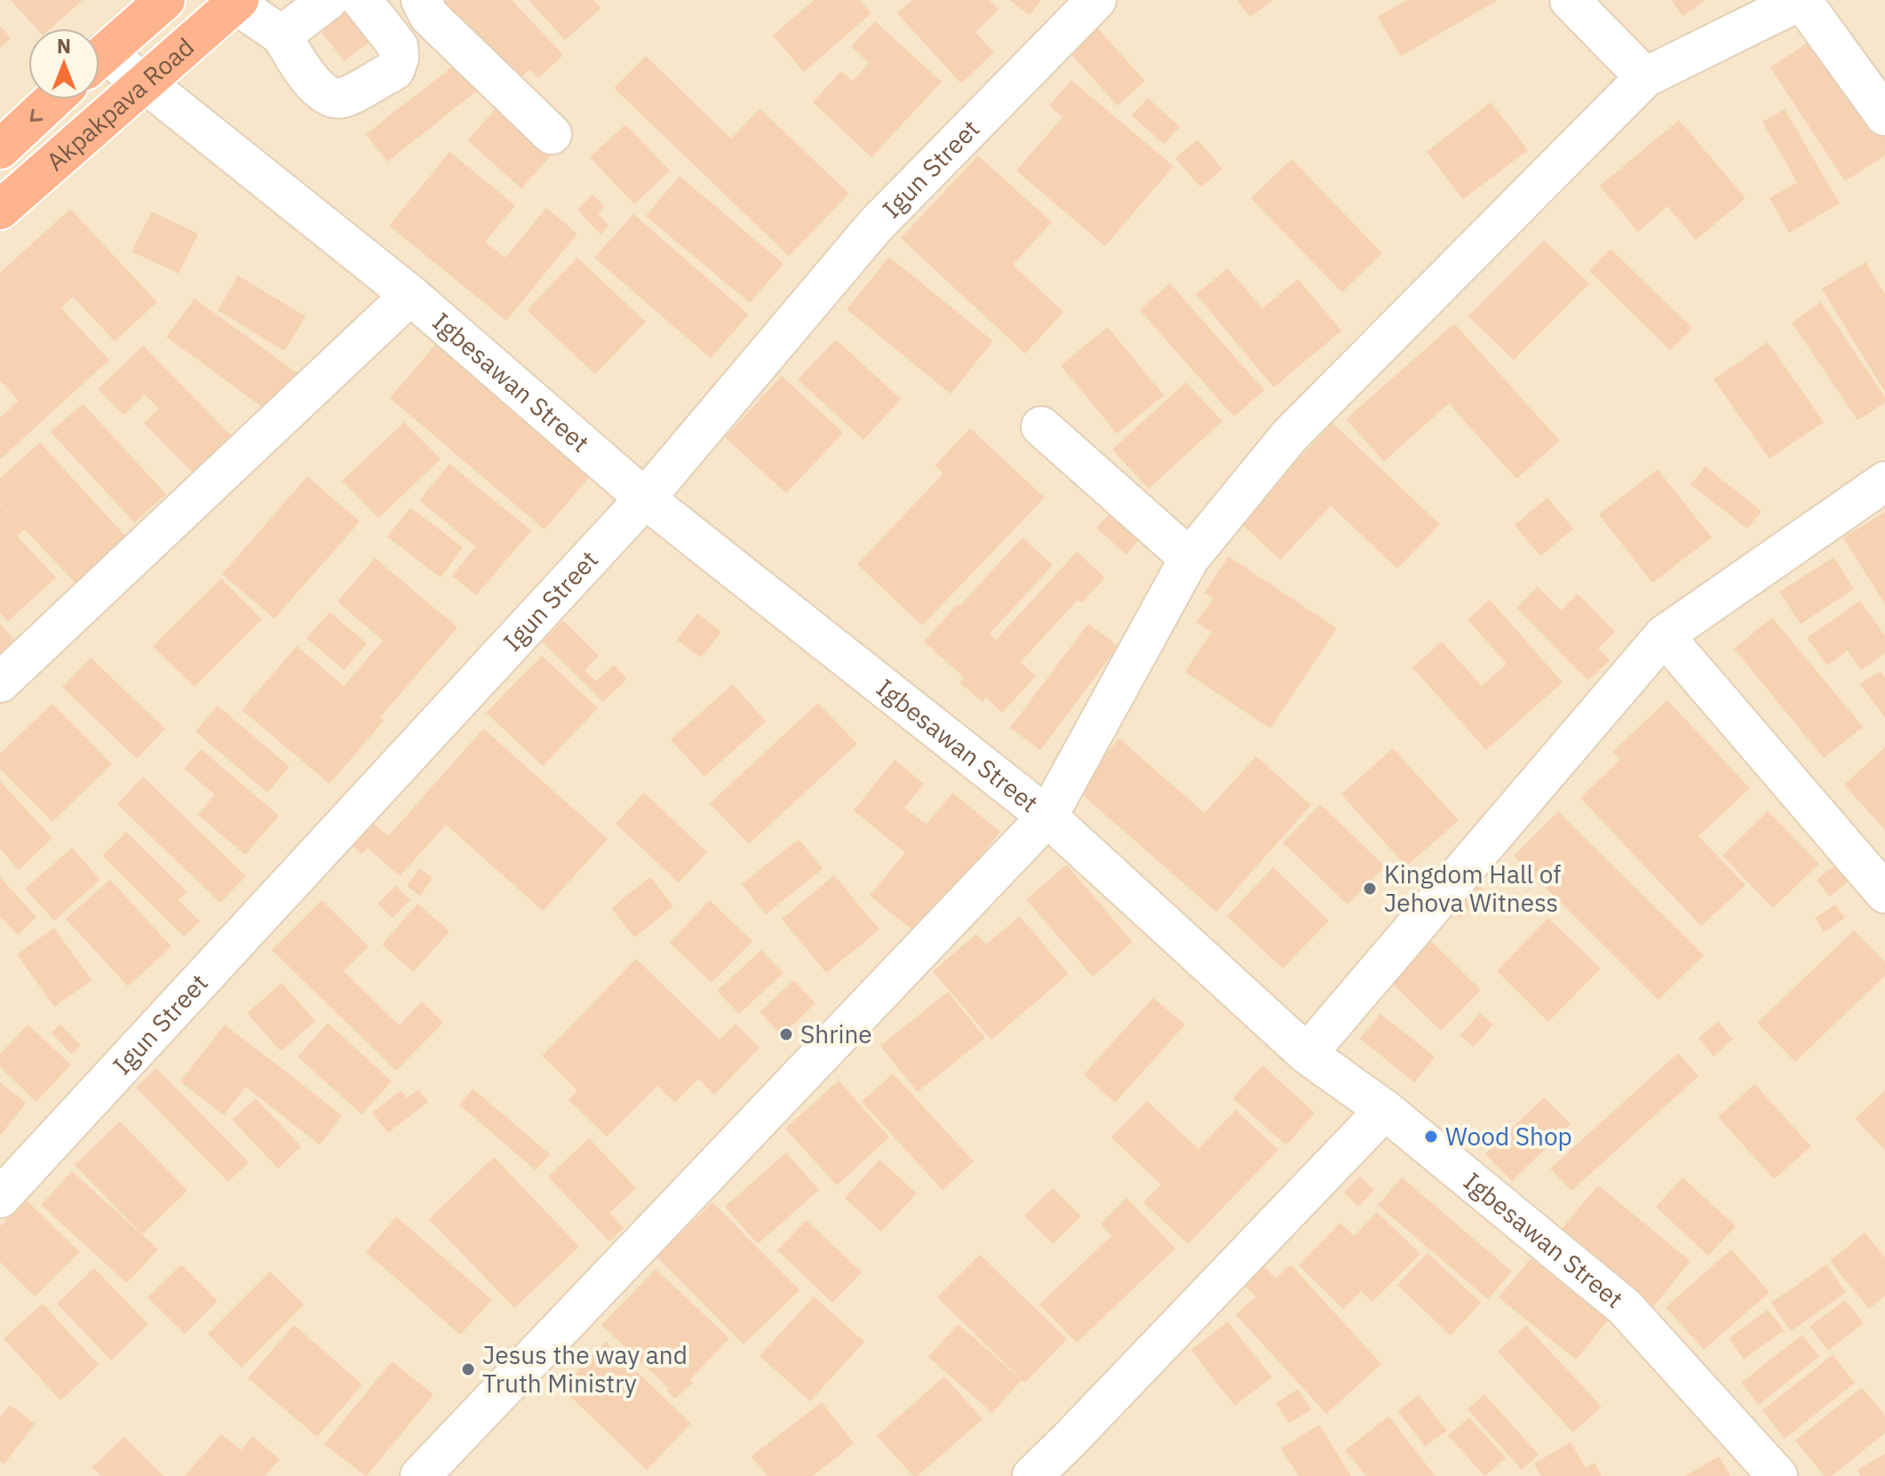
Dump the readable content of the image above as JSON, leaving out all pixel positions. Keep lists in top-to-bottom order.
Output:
{
  "streets": {
    "highway": ["Akpakpava Road"],
    "street": ["Igun Street", "Igbesawan Street"]
  },
  "crossings": [
    ["Akpakpava Road", "Igbesawan Street"],
    ["Igun Street", "Igbesawan Street"]
  ],
  "places": [
    "Kingdom Hall of Jehova Witness",
    "Shrine",
    "Wood Shop",
    "Jesus the way and Truth Ministry"
  ],
  "north": "top"
}
